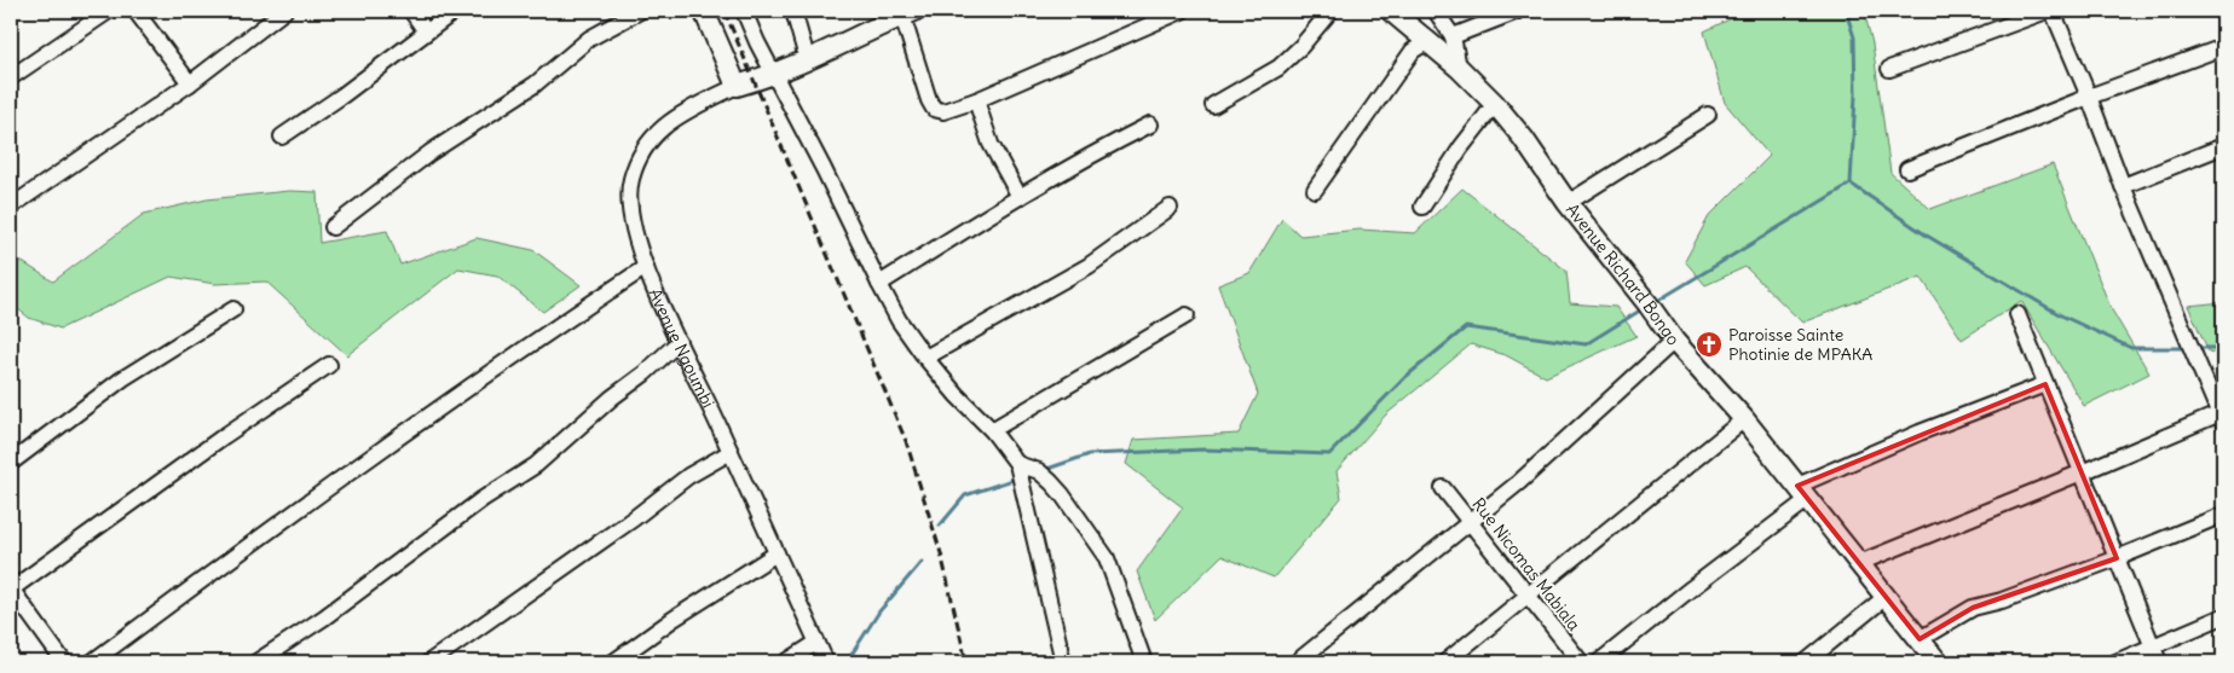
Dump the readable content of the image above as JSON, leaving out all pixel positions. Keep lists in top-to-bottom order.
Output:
{
  "streets": {
    "street": ["Avenue Richard Bongo", "Avenue Ngoumbi", "Rue Nicomas Mabiala"]
  },
  "places": {
    "church": ["Paroisse Sainte Photinie de MPAKA"]
  }
}
